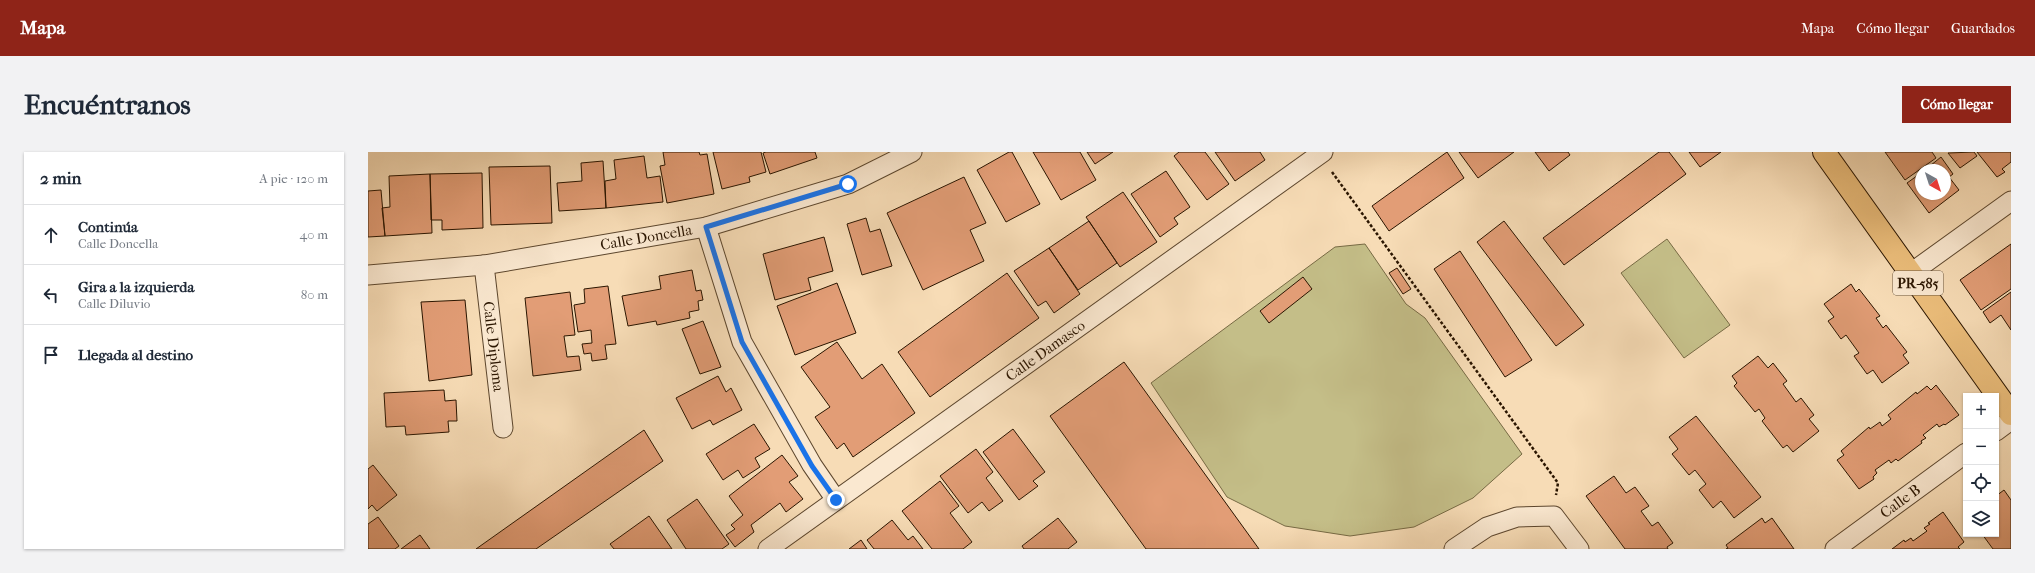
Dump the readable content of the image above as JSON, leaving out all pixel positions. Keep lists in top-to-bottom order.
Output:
{
  "streets": {
    "main road": ["PR-585"],
    "street": [
      "Calle Doncella",
      "Calle Diploma",
      "Calle Damasco",
      "Calle B"
    ]
  },
  "crossings": [
    ["Calle Doncella", "Calle Diploma"]
  ],
  "north": "bottom right",
  "page": {
    "header": "Mapa",
    "nav": ["Mapa", "Cómo llegar", "Guardados"],
    "buttons": "Cómo llegar",
    "title": "Encuéntranos",
    "heading": ["2 min", "A pie · 120 m"],
    "list": [
      ["Continúa", "Calle Doncella", "40 m"],
      ["Gira a la izquierda", "Calle Diluvio", "80 m"],
      "Llegada al destino"
    ],
    "map_buttons": ["+", "−"]
  }
}
